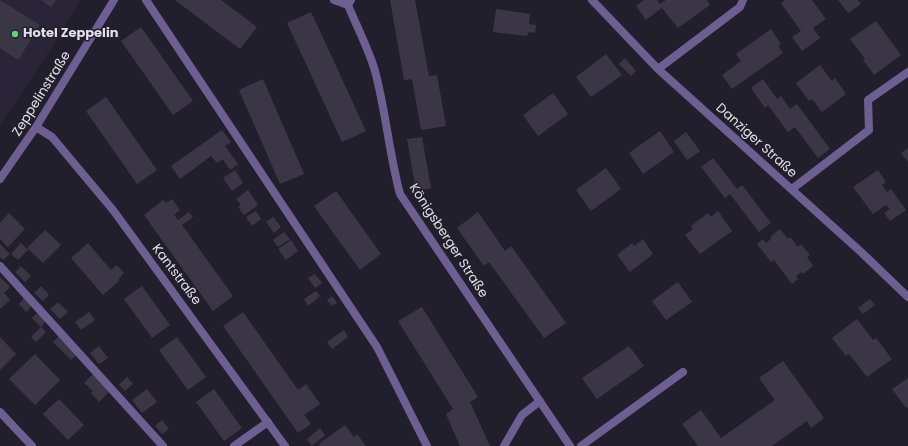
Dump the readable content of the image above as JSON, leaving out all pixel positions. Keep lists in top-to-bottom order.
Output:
{
  "streets": {
    "street": [
      "Zeppelinstraße",
      "Danziger Straße",
      "Königsberger Straße",
      "Kantstraße"
    ]
  },
  "crossings": [
    ["Zeppelinstraße", "Kantstraße"]
  ],
  "places": ["Hotel Zeppelin"]
}
